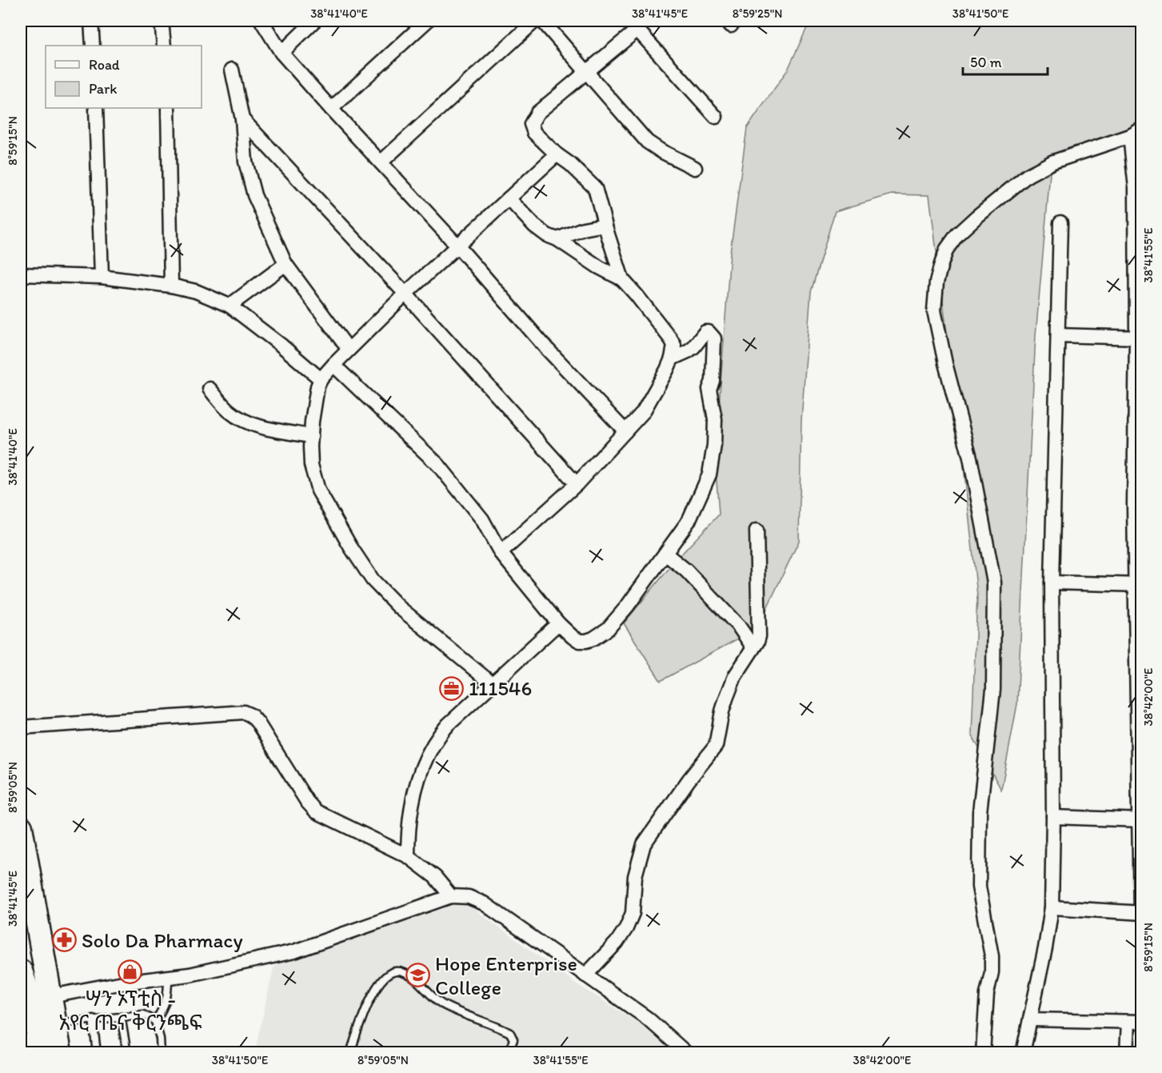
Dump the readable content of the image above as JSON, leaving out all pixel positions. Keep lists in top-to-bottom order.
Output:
{
  "places": {
    "office": ["111546"],
    "pharmacy": ["Solo Da Pharmacy"],
    "shop": ["ሣን ኦፕቲስ - አየር ጤና ቅርንጫፍ"],
    "school or university": ["Hope Enterprise College"]
  },
  "legend": ["Road", "Park"],
  "scale_bar": "50 m",
  "coordinates": [
    "38°41'40\"E",
    "38°41'45\"E",
    "8°59'25\"N",
    "38°41'50\"E",
    "8°59'15\"N",
    "38°41'55\"E",
    "38°42'00\"E",
    "8°59'05\"N"
  ]
}
